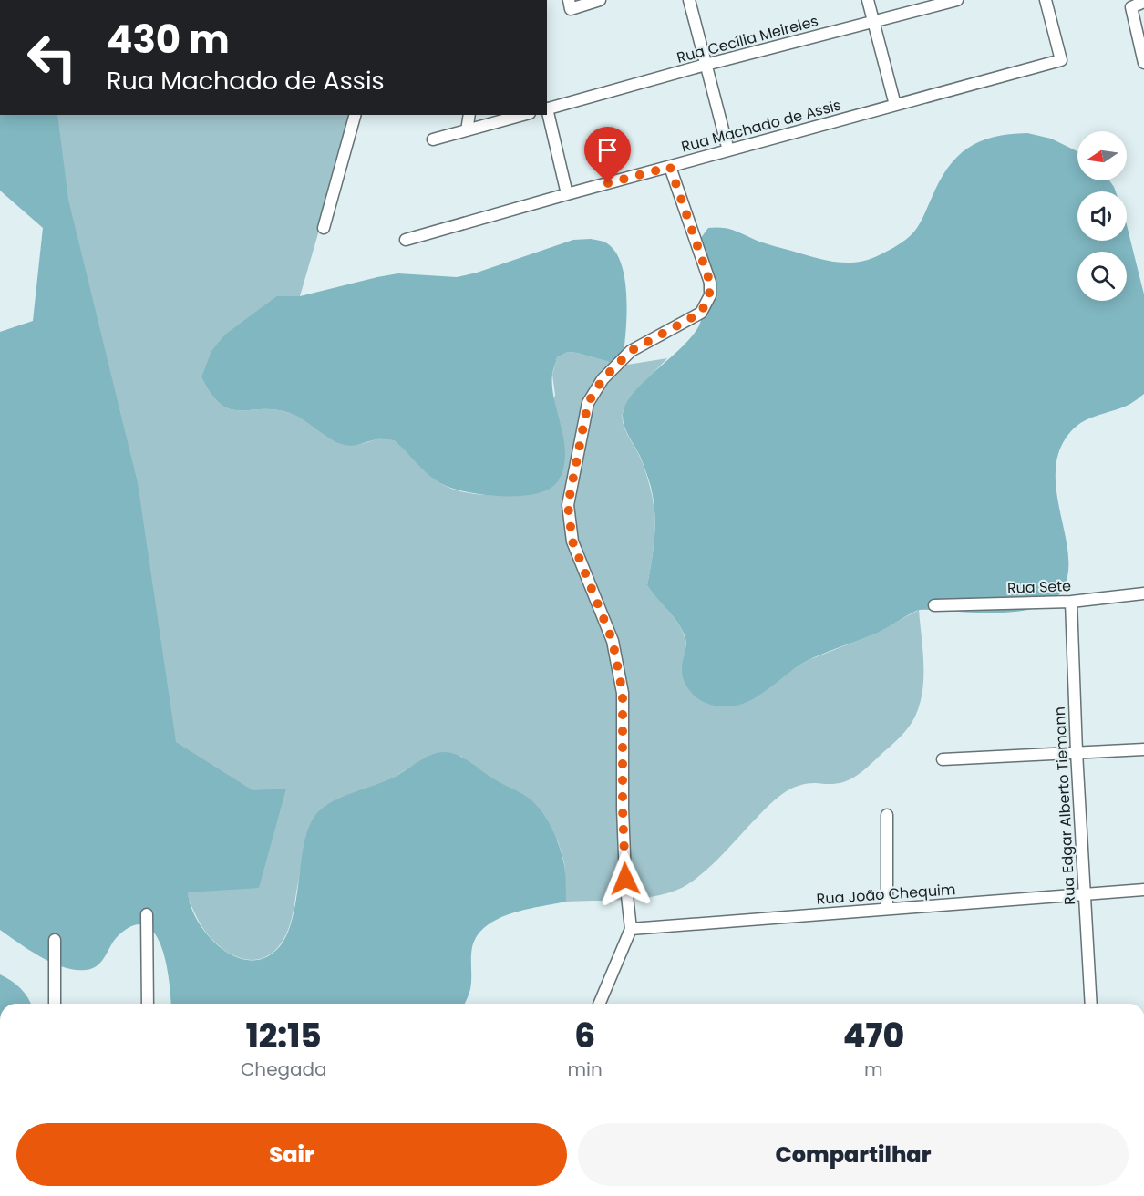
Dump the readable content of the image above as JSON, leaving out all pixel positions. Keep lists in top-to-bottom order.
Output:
{
  "streets": {
    "street": [
      "Rua Cecília Meireles",
      "Rua Machado de Assis",
      "Rua Sete",
      "Rua Edgar Alberto Tiemann",
      "Rua João Chequim"
    ]
  },
  "crossings": [
    ["Rua Sete", "Rua Edgar Alberto Tiemann"],
    ["Rua Edgar Alberto Tiemann", "Rua João Chequim"]
  ],
  "north": "left",
  "page": {
    "turn": ["430 m", "Rua Machado de Assis"],
    "eta": [
      "12:15",
      "Chegada",
      "6",
      "min",
      "470",
      "m"
    ],
    "buttons": ["Sair", "Compartilhar"]
  }
}
